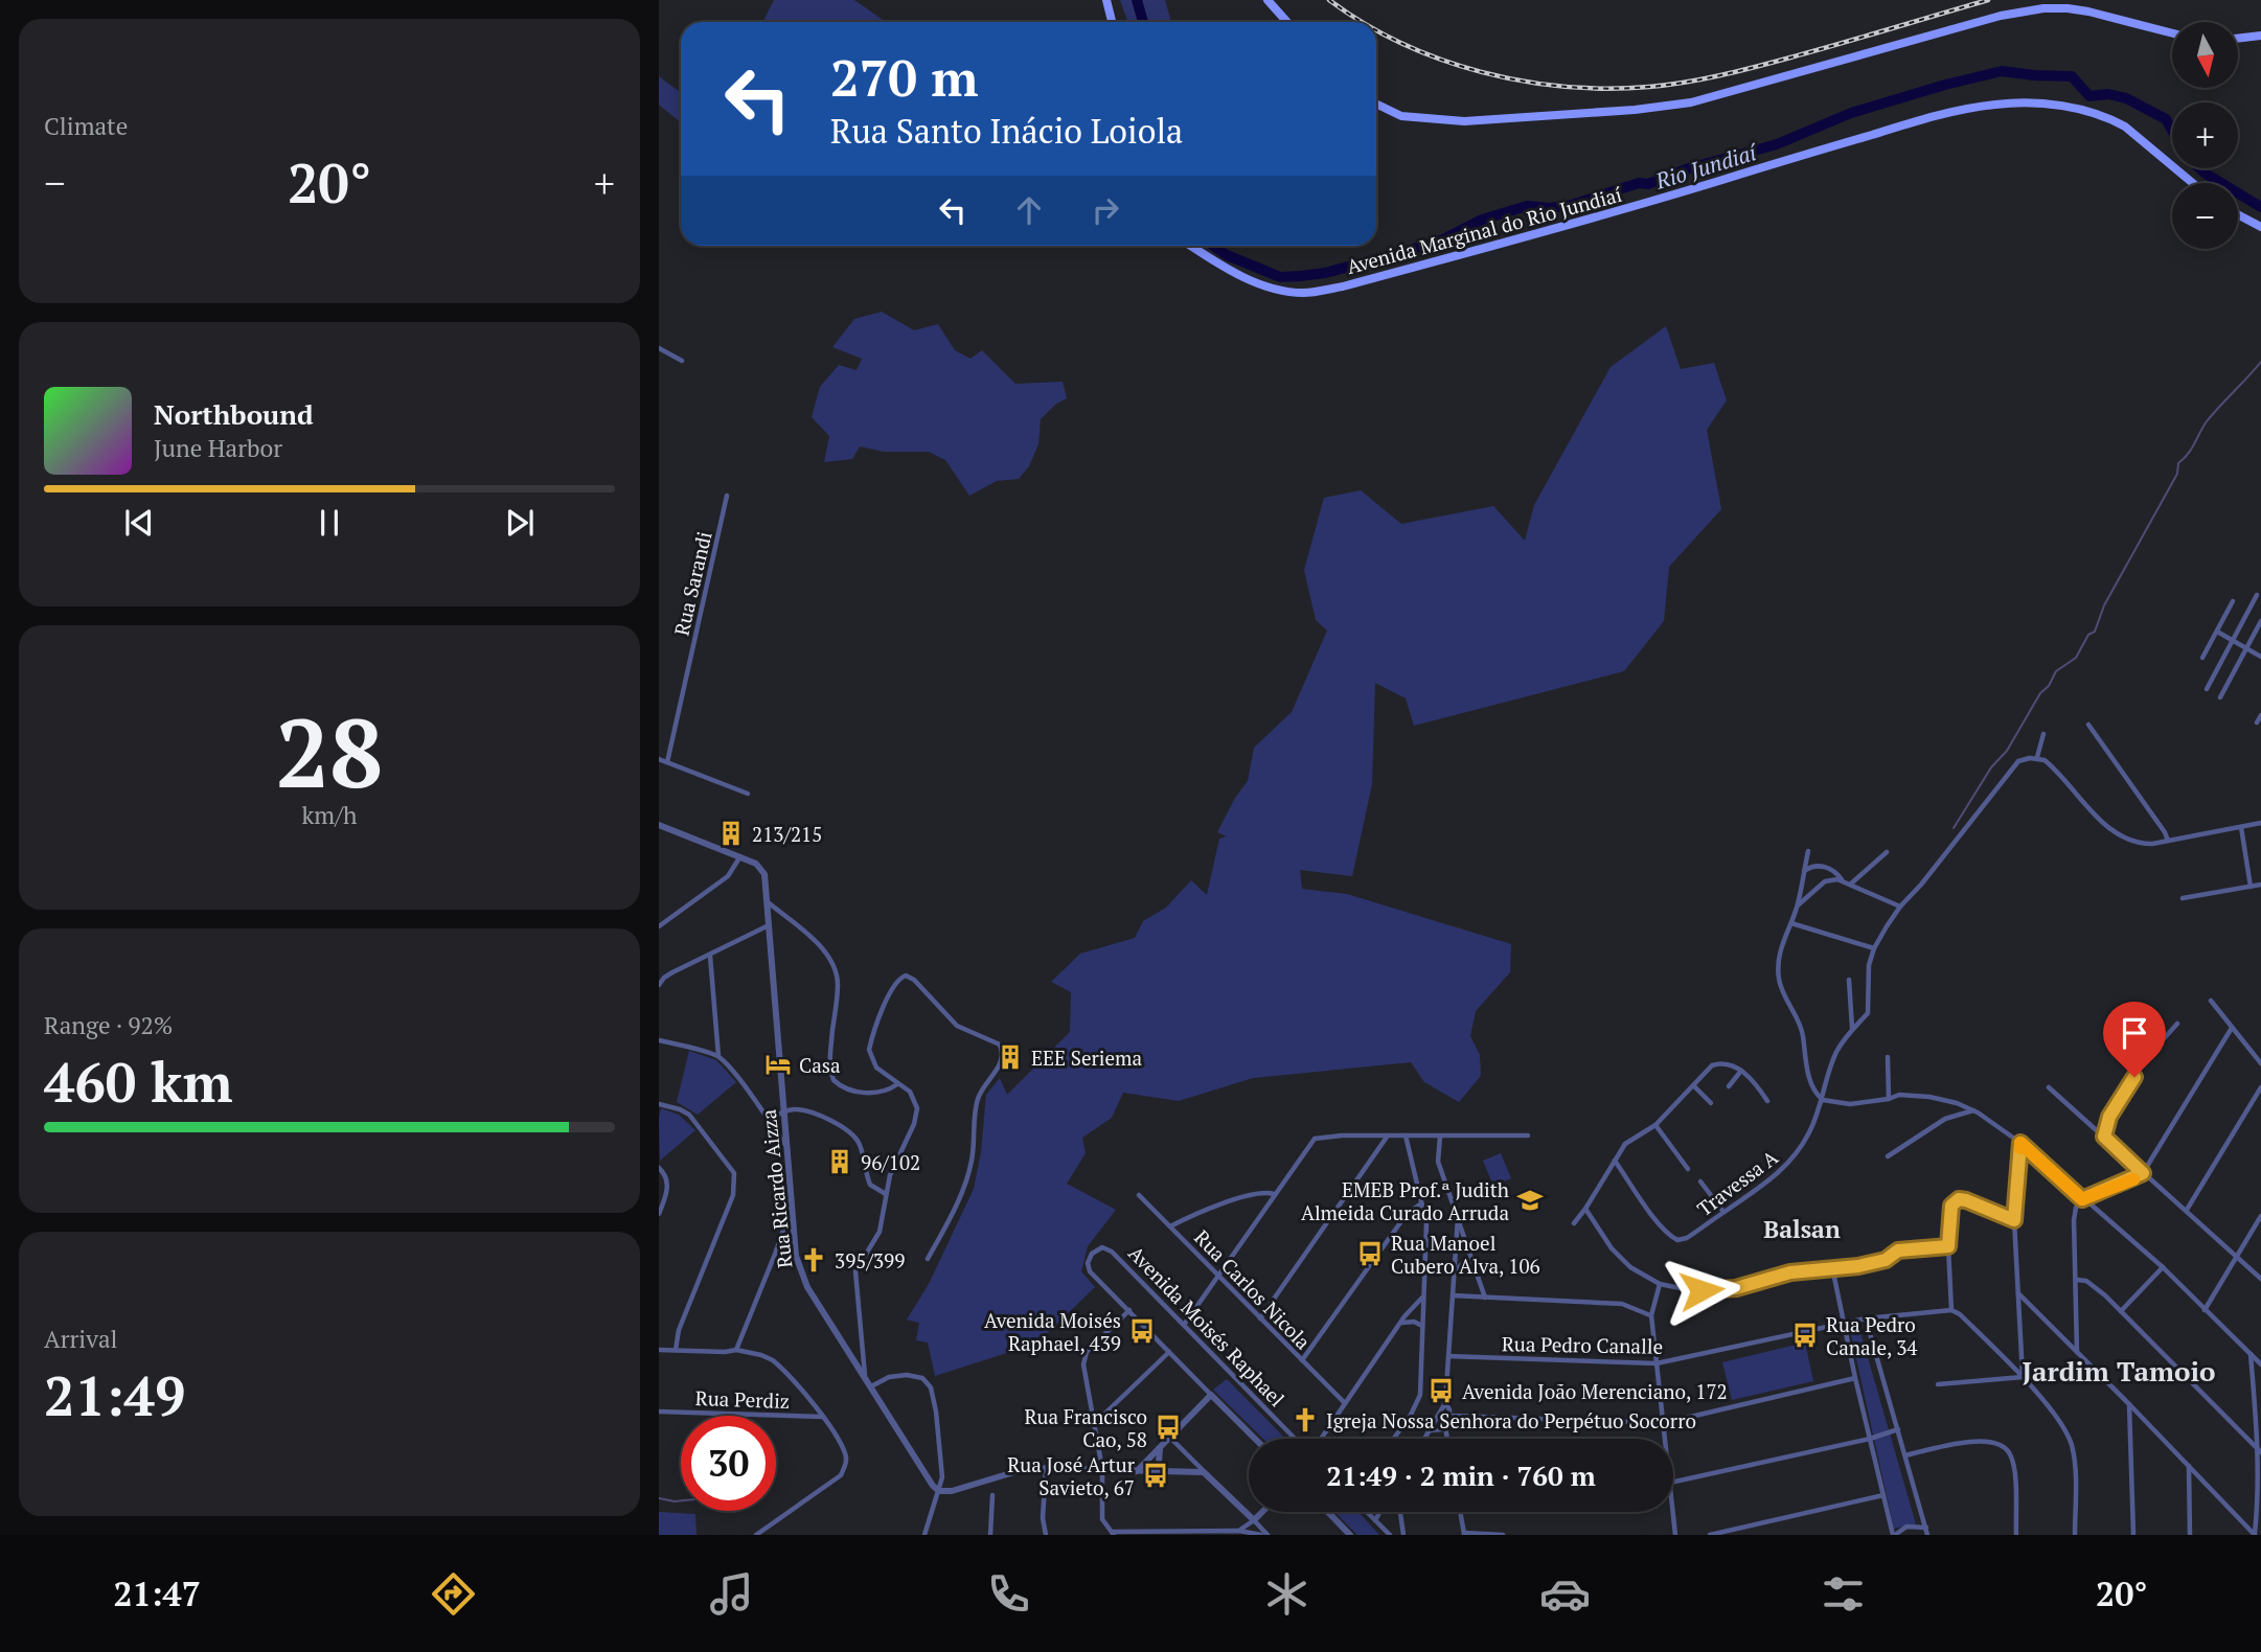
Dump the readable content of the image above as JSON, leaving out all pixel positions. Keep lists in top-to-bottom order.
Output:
{
  "streets": {
    "main road": ["Avenida Marginal do Rio Jundiaí"],
    "street": [
      "Rua Sarandi",
      "Travessa A",
      "Rua Ricardo Aizza",
      "Rua Carlos Nicola",
      "Avenida Moisés Raphael",
      "Rua Pedro Canalle",
      "Rua Perdiz"
    ]
  },
  "districts": ["Balsan", "Jardim Tamoio"],
  "water": ["Rio Jundiaí"],
  "places": {
    "building": ["213/215", "EEE Seriema", "96/102"],
    "hotel": ["Casa"],
    "school or university": ["EMEB Prof.ª Judith Almeida Curado Arruda"],
    "bus stop": [
      "Rua Manoel Cubero Alva, 106",
      "Avenida Moisés Raphael, 439",
      "Rua Pedro Canale, 34",
      "Avenida João Merenciano, 172",
      "Rua Francisco Cao, 58",
      "Rua José Artur Savieto, 67"
    ],
    "church": ["395/399", "Igreja Nossa Senhora do Perpétuo Socorro"]
  },
  "north": "bottom",
  "page": {
    "tile": [
      "Climate",
      ["28", "km/h"],
      ["Range · 92%", "460 km"],
      ["Arrival", "21:49"]
    ],
    "map_buttons": ["+", "−"],
    "turn": ["270 m", "Rua Santo Inácio Loiola"],
    "heat": ["−", "20°", "+"],
    "song": ["Northbound", "June Harbor"],
    "limit": "30",
    "trip": "21:49 · 2 min · 760 m",
    "tabs": ["21:47", "20°"]
  }
}
